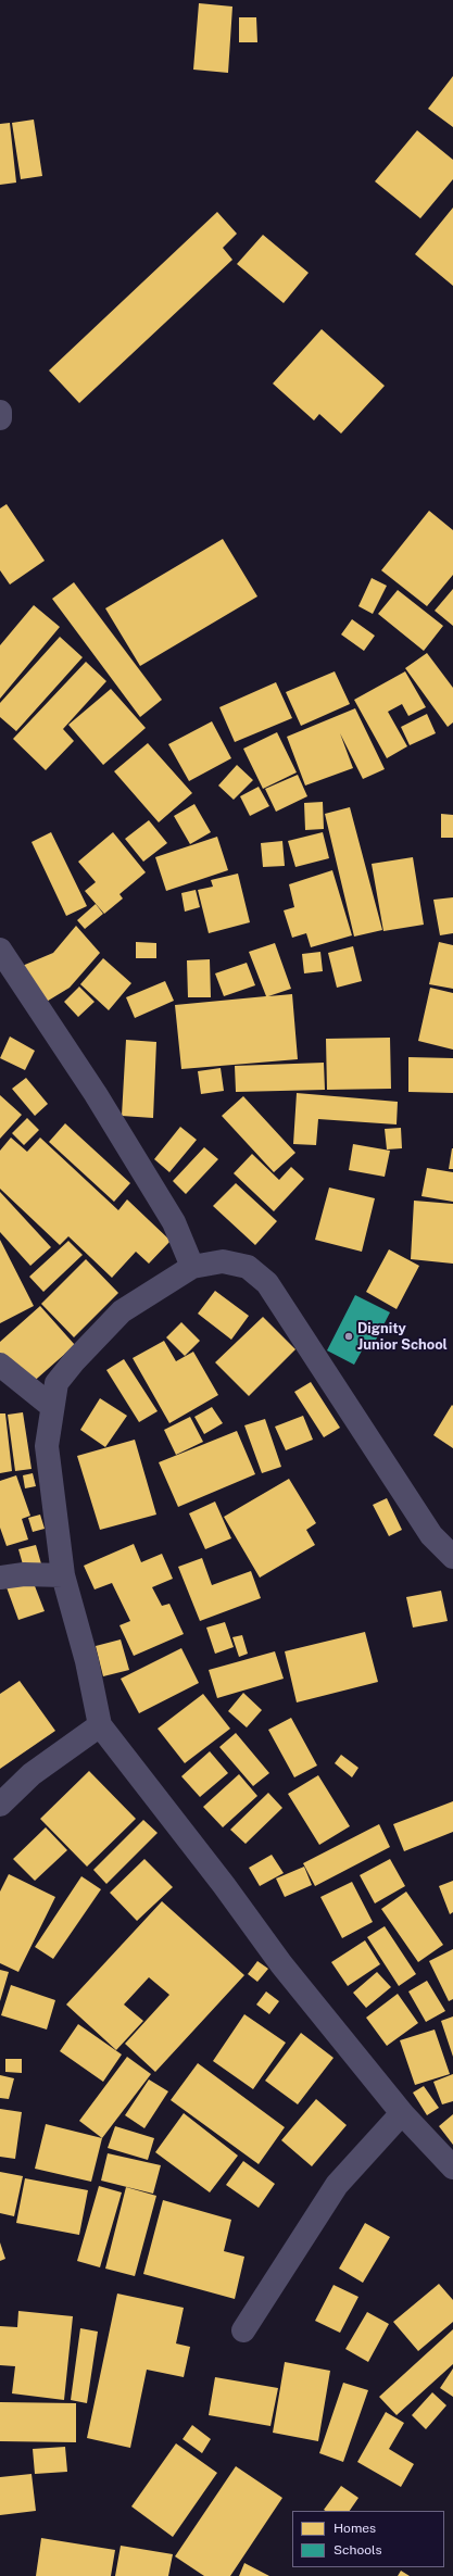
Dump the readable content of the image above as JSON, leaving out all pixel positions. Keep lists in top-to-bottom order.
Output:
{
  "places": ["Dignity Junior School"],
  "legend": ["Homes", "Schools"]
}
